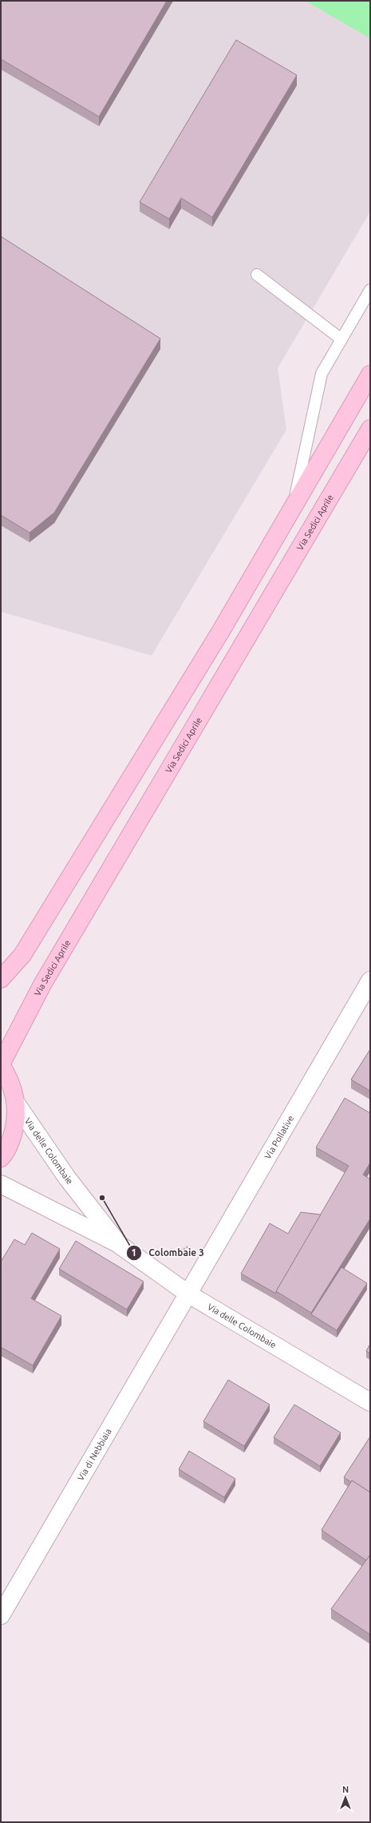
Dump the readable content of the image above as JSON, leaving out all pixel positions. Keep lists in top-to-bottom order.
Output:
{
  "streets": {
    "main road": ["Via Sedici Aprile"],
    "street": ["Via Pollative", "Via delle Colombaie", "Via di Nebbiaia"]
  },
  "crossings": [
    ["Via Sedici Aprile", "Via delle Colombaie"],
    ["Via Pollative", "Via delle Colombaie"],
    ["Via Pollative", "Via di Nebbiaia"],
    ["Via delle Colombaie", "Via di Nebbiaia"]
  ],
  "places": ["Colombaie 3"],
  "north": "top"
}
